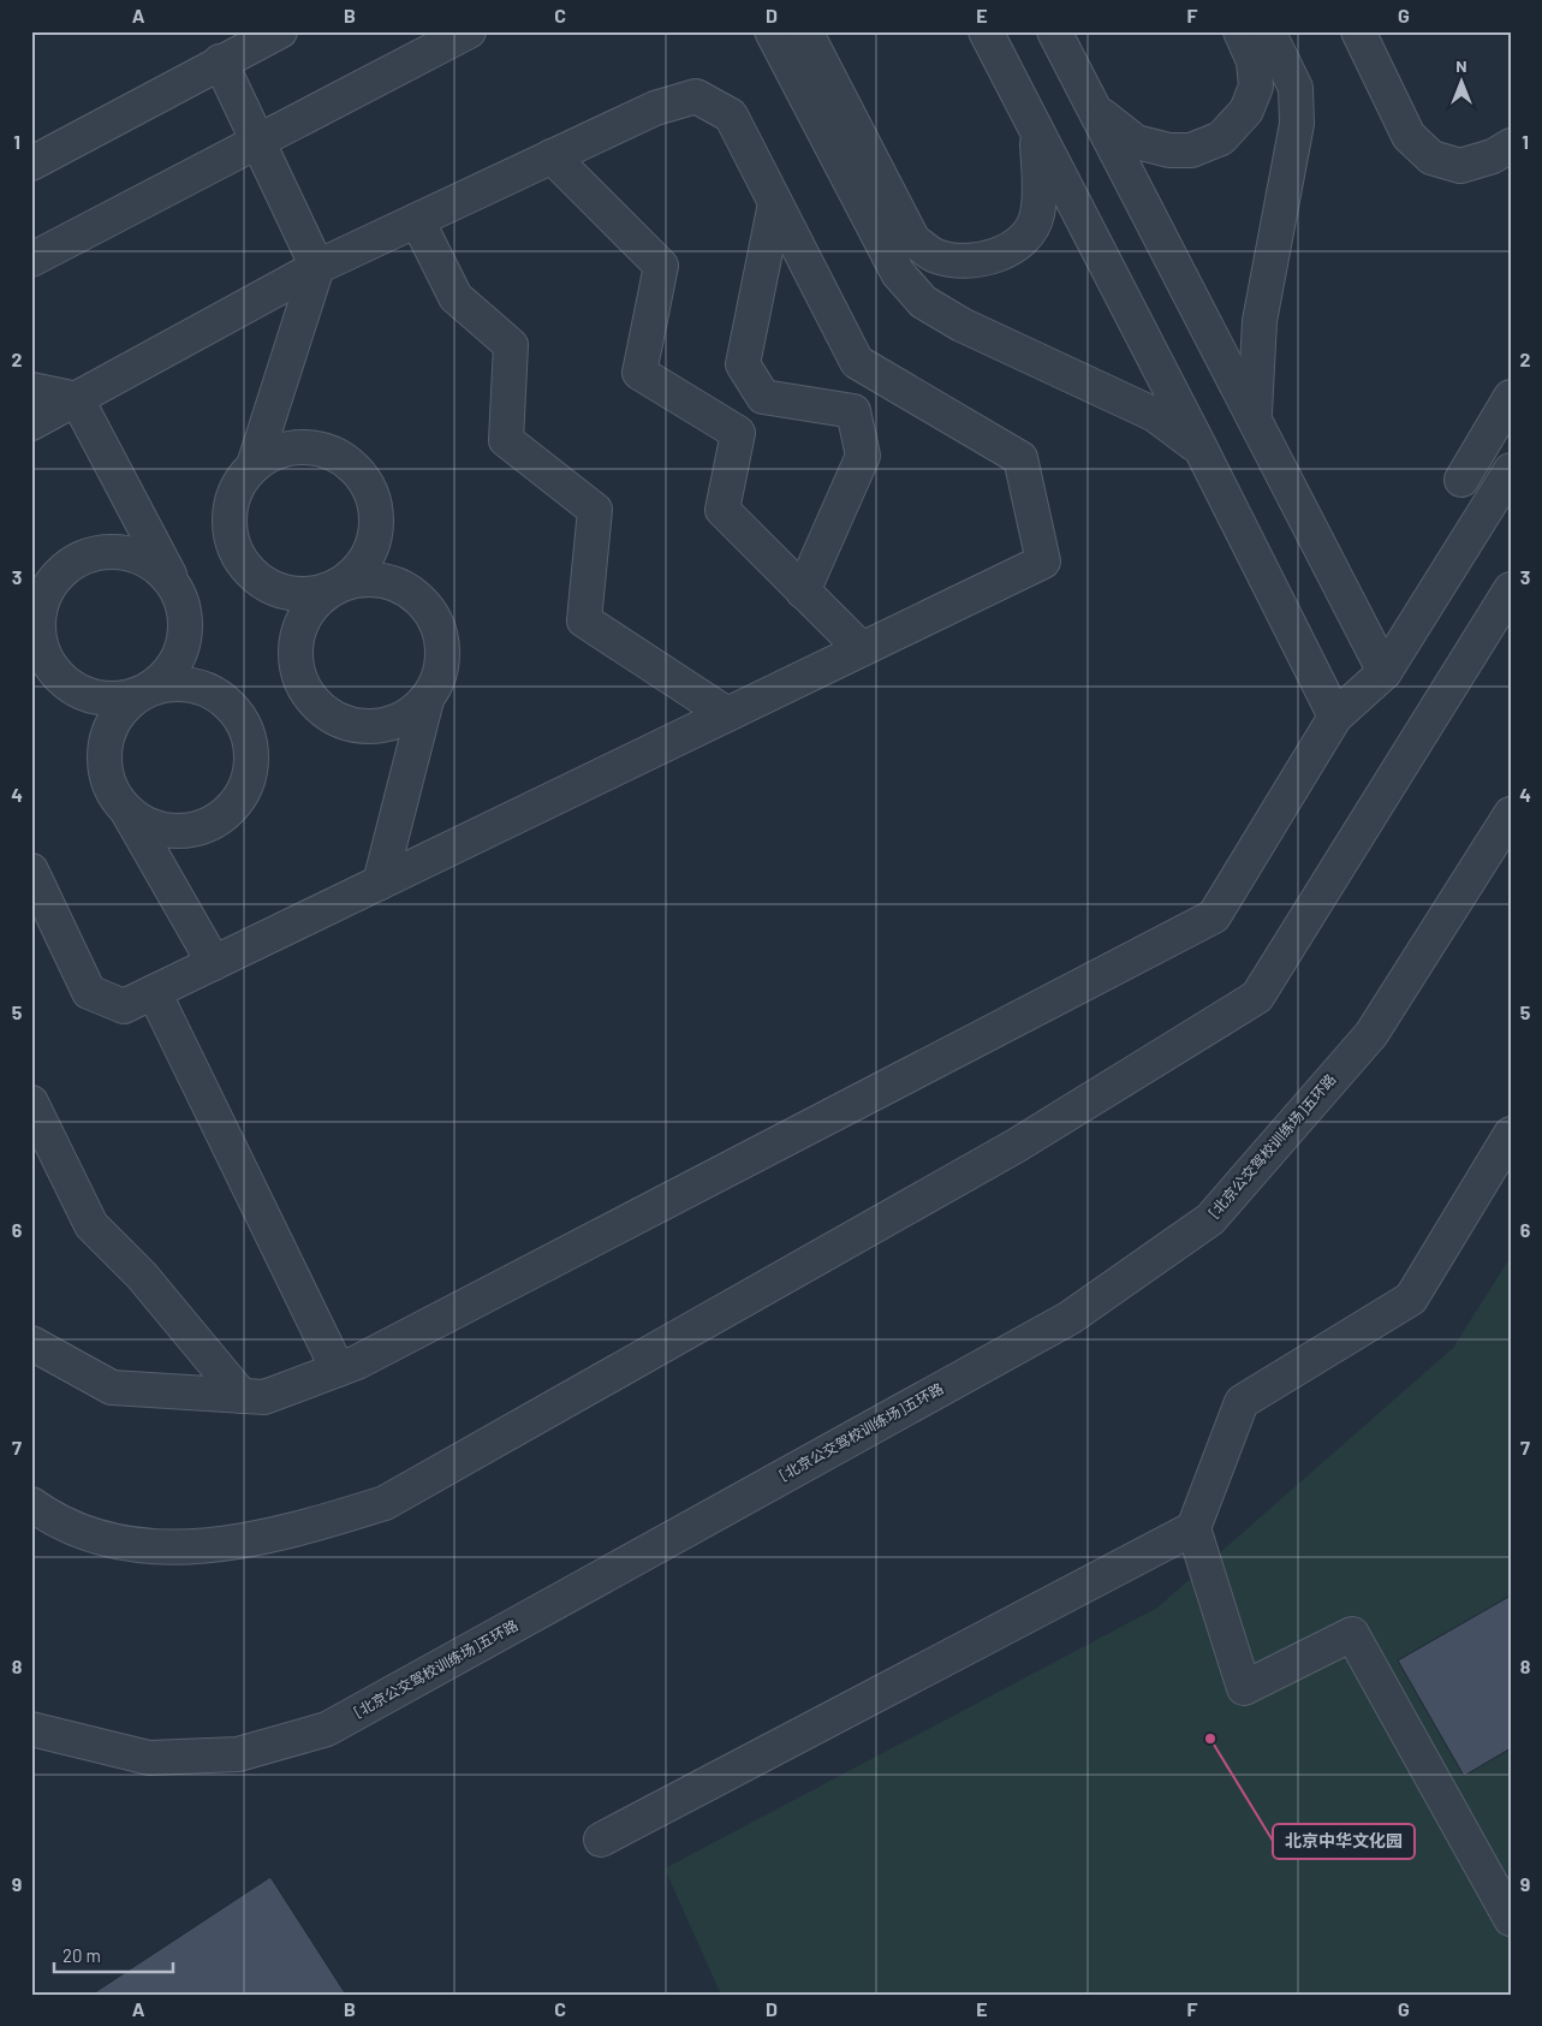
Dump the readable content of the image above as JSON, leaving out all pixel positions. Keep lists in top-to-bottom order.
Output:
{
  "streets": {
    "street": ["[北京公交驾校训练场]五环路"]
  },
  "places": ["北京中华文化园"],
  "scale_bar": "20 m",
  "north": "top",
  "grid": {
    "columns": [
      "A",
      "B",
      "C",
      "D",
      "E",
      "F",
      "G"
    ],
    "rows": [
      "1",
      "2",
      "3",
      "4",
      "5",
      "6",
      "7",
      "8",
      "9"
    ]
  }
}
